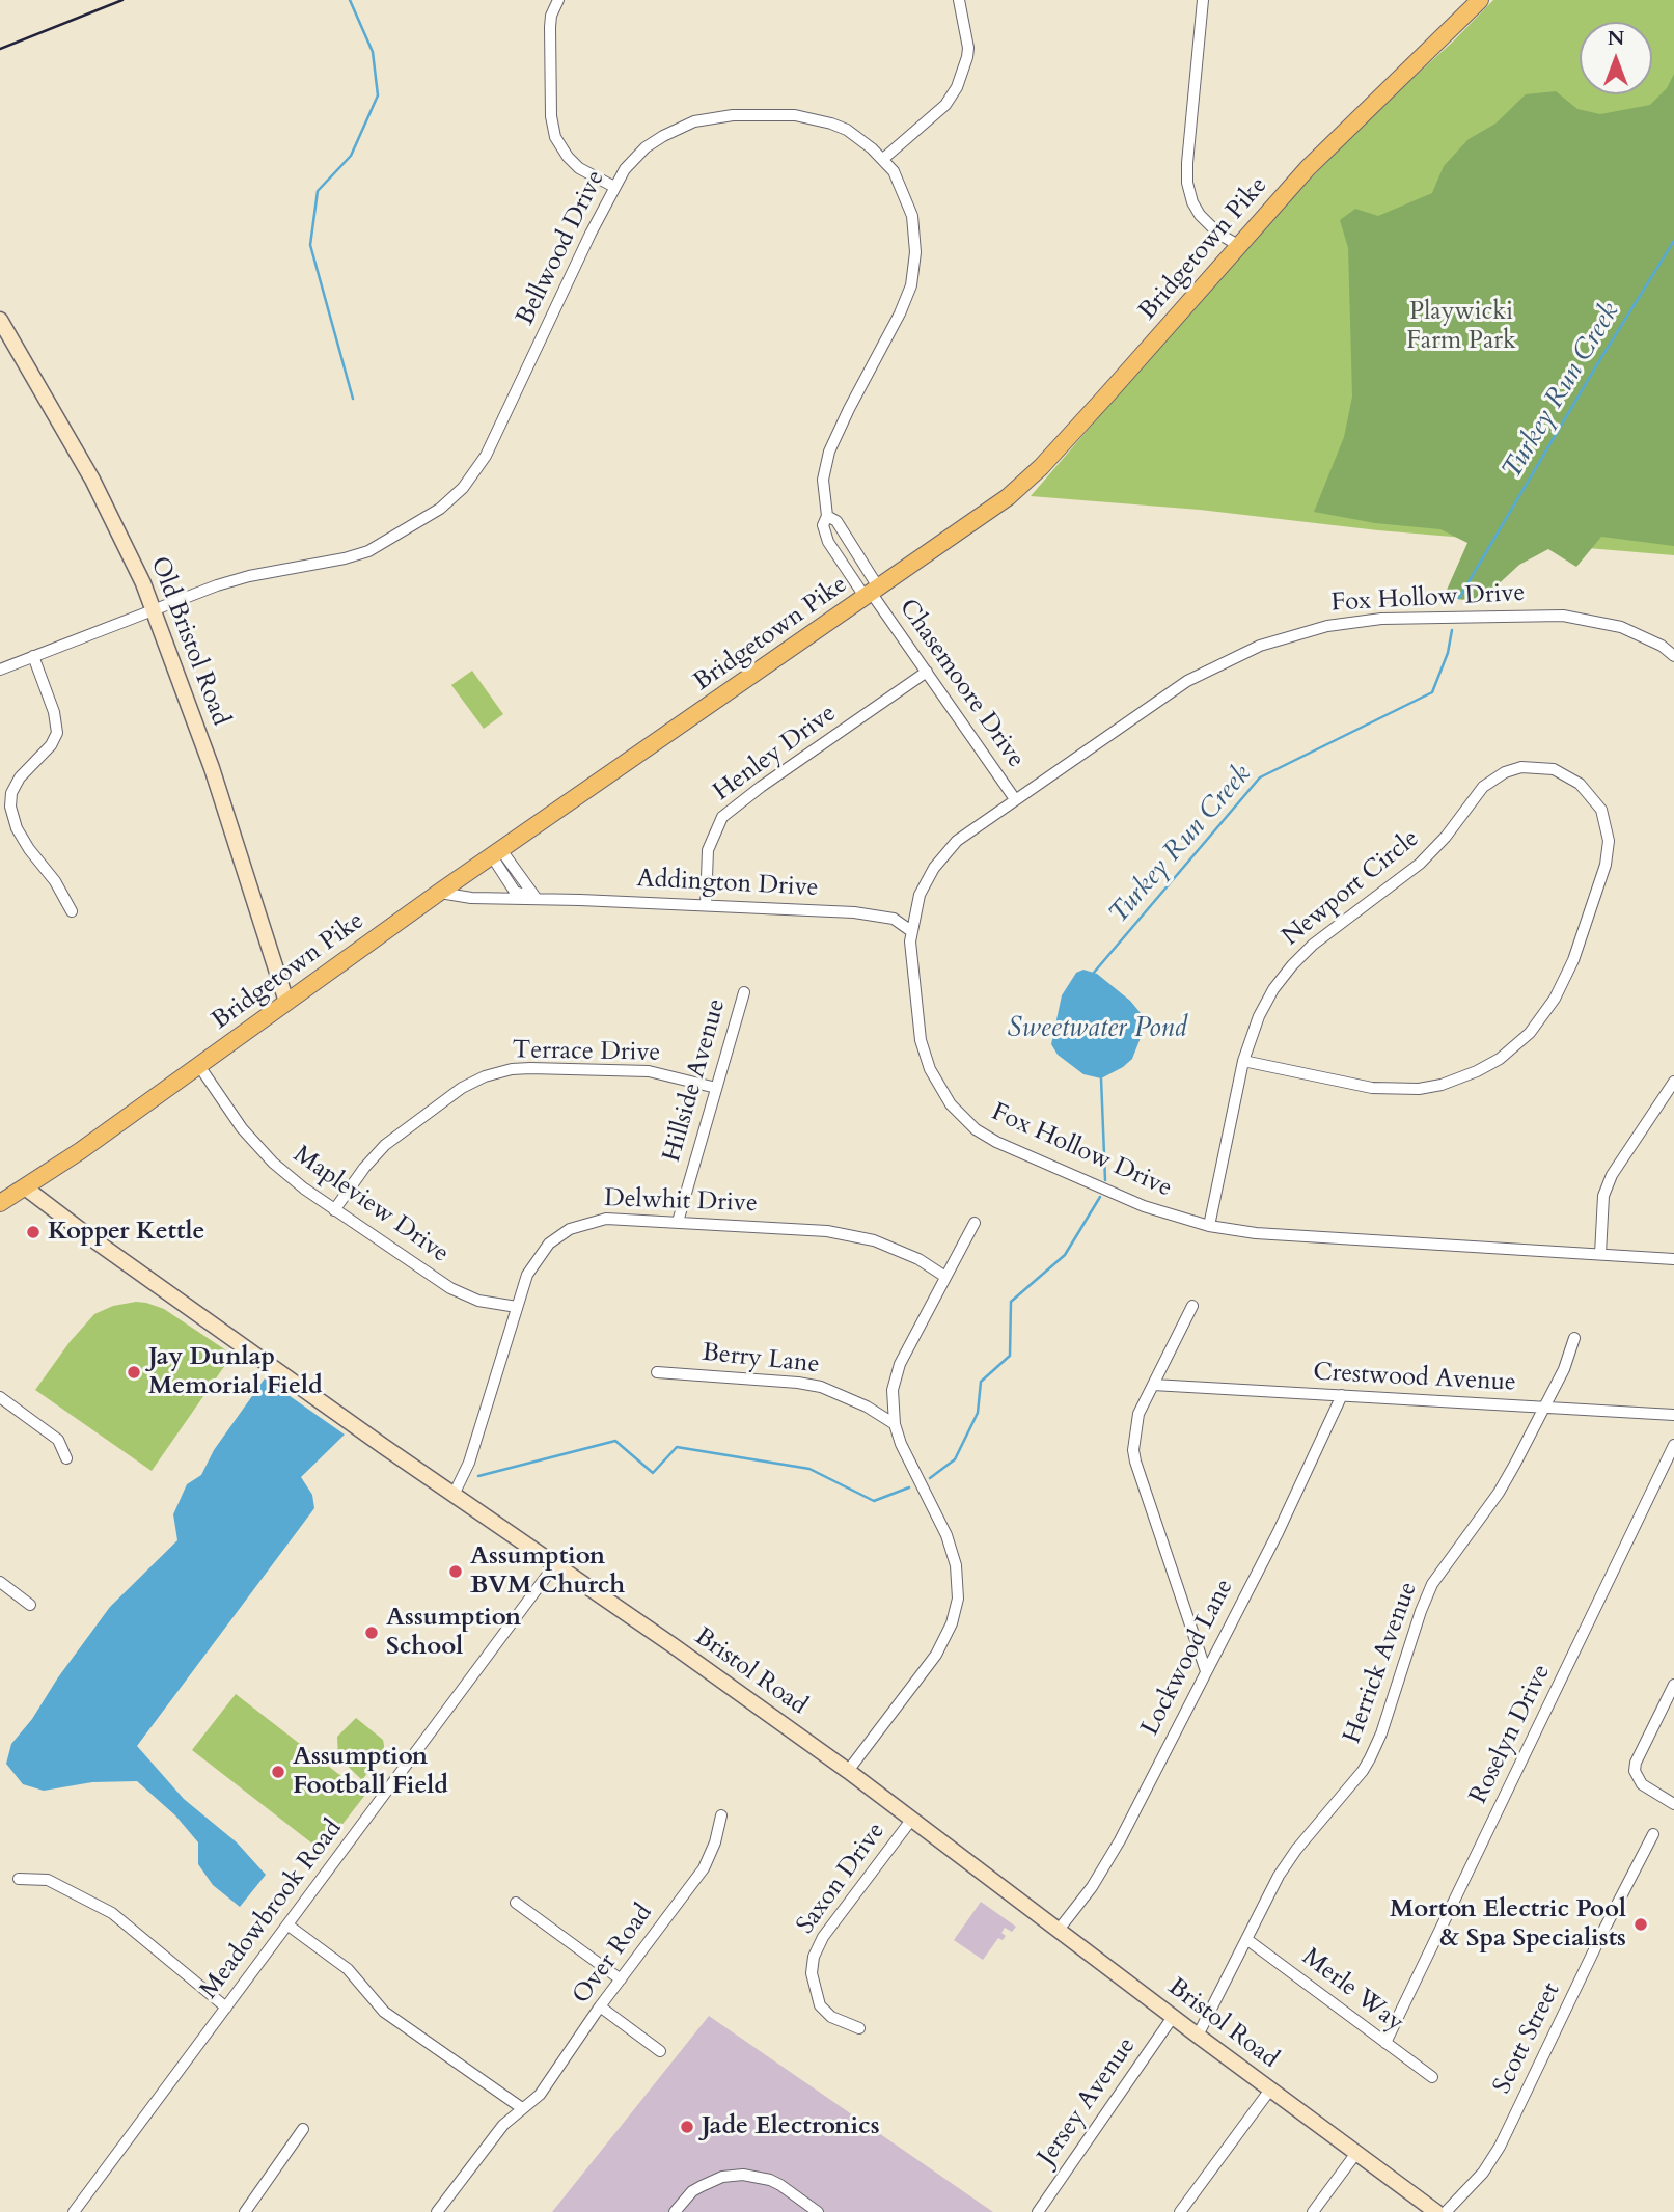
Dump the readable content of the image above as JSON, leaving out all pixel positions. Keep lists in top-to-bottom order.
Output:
{
  "streets": {
    "main road": ["Bridgetown Pike", "Old Bristol Road", "Bristol Road"],
    "street": [
      "Bellwood Drive",
      "Fox Hollow Drive",
      "Chasemoore Drive",
      "Henley Drive",
      "Addington Drive",
      "Newport Circle",
      "Terrace Drive",
      "Hillside Avenue",
      "Delwhit Drive",
      "Mapleview Drive",
      "Berry Lane",
      "Crestwood Avenue",
      "Lockwood Lane",
      "Herrick Avenue",
      "Roselyn Drive",
      "Saxon Drive",
      "Meadowbrook Road",
      "Over Road",
      "Merle Way",
      "Scott Street",
      "Jersey Avenue"
    ]
  },
  "crossings": [
    ["Bellwood Drive", "Bridgetown Pike"],
    ["Bellwood Drive", "Old Bristol Road"],
    ["Bellwood Drive", "Chasemoore Drive"],
    ["Bridgetown Pike", "Old Bristol Road"],
    ["Bridgetown Pike", "Chasemoore Drive"],
    ["Bridgetown Pike", "Addington Drive"],
    ["Bridgetown Pike", "Mapleview Drive"],
    ["Bridgetown Pike", "Bristol Road"],
    ["Fox Hollow Drive", "Chasemoore Drive"],
    ["Fox Hollow Drive", "Addington Drive"],
    ["Fox Hollow Drive", "Newport Circle"],
    ["Chasemoore Drive", "Henley Drive"],
    ["Henley Drive", "Addington Drive"],
    ["Terrace Drive", "Hillside Avenue"],
    ["Terrace Drive", "Mapleview Drive"],
    ["Hillside Avenue", "Delwhit Drive"],
    ["Delwhit Drive", "Mapleview Drive"],
    ["Delwhit Drive", "Bristol Road"],
    ["Crestwood Avenue", "Lockwood Lane"],
    ["Crestwood Avenue", "Herrick Avenue"],
    ["Lockwood Lane", "Bristol Road"],
    ["Herrick Avenue", "Bristol Road"],
    ["Herrick Avenue", "Merle Way"],
    ["Bristol Road", "Saxon Drive"],
    ["Bristol Road", "Meadowbrook Road"],
    ["Bristol Road", "Jersey Avenue"],
    ["Roselyn Drive", "Merle Way"]
  ],
  "water": ["Turkey Run Creek", "Sweetwater Pond"],
  "parks": ["Playwicki Farm Park"],
  "places": [
    "Kopper Kettle",
    "Jay Dunlap Memorial Field",
    "Assumption BVM Church",
    "Assumption School",
    "Assumption Football Field",
    "Morton Electric Pool & Spa Specialists",
    "Jade Electronics"
  ],
  "north": "top"
}
